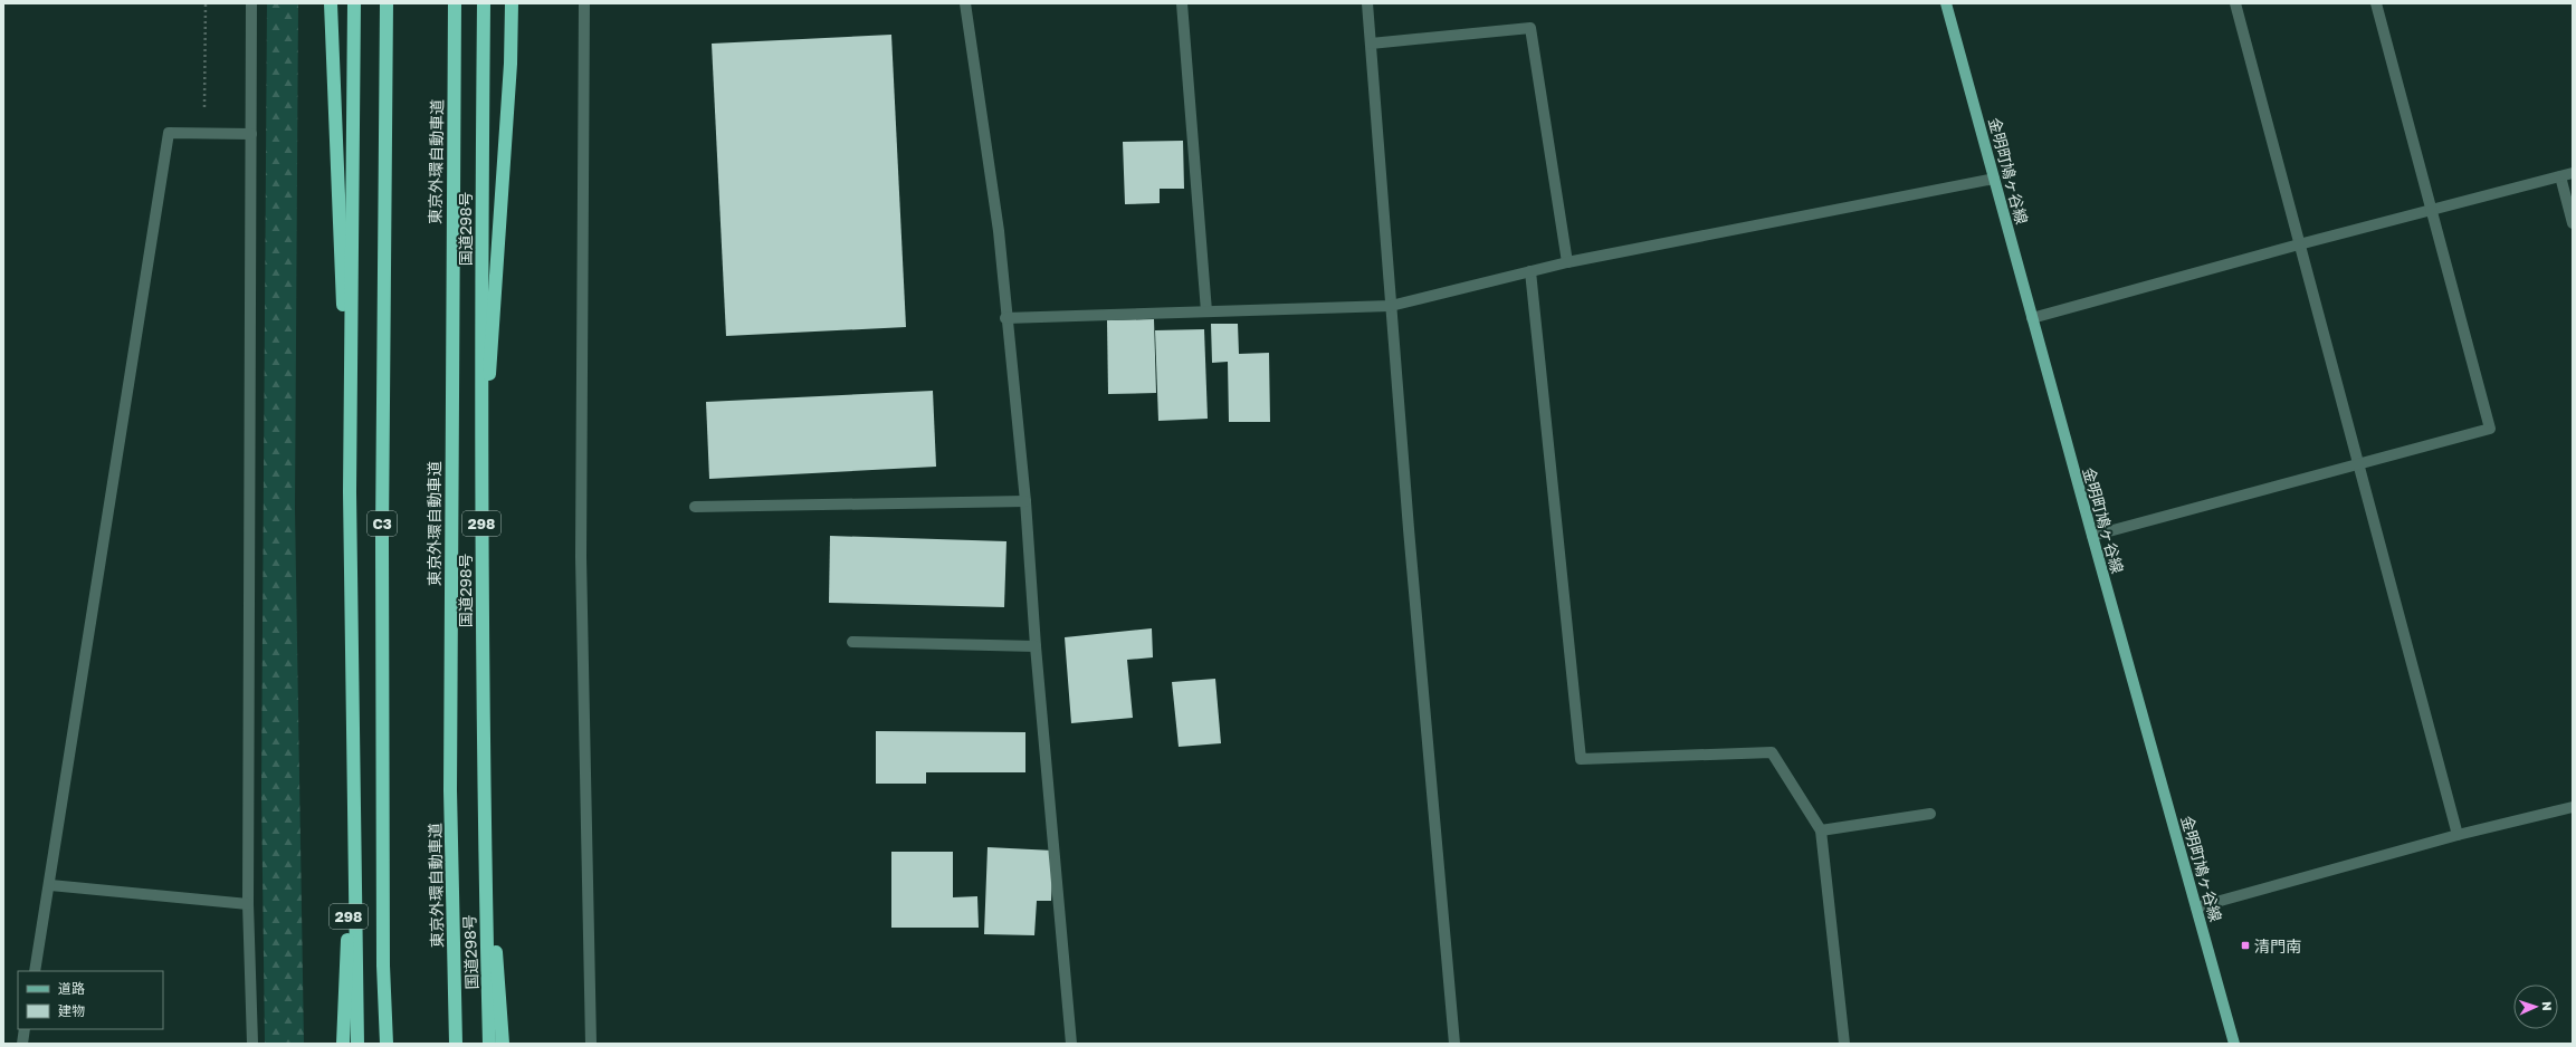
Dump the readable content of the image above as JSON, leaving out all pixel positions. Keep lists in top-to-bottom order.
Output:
{
  "streets": {
    "highway": [
      "東京外環自動車道",
      "国道298号",
      "C3",
      "298"
    ],
    "main road": ["金明町鳩ヶ谷線"]
  },
  "places": {
    "transit": ["清門南"]
  },
  "legend": ["道路", "建物"],
  "north": "right"
}
